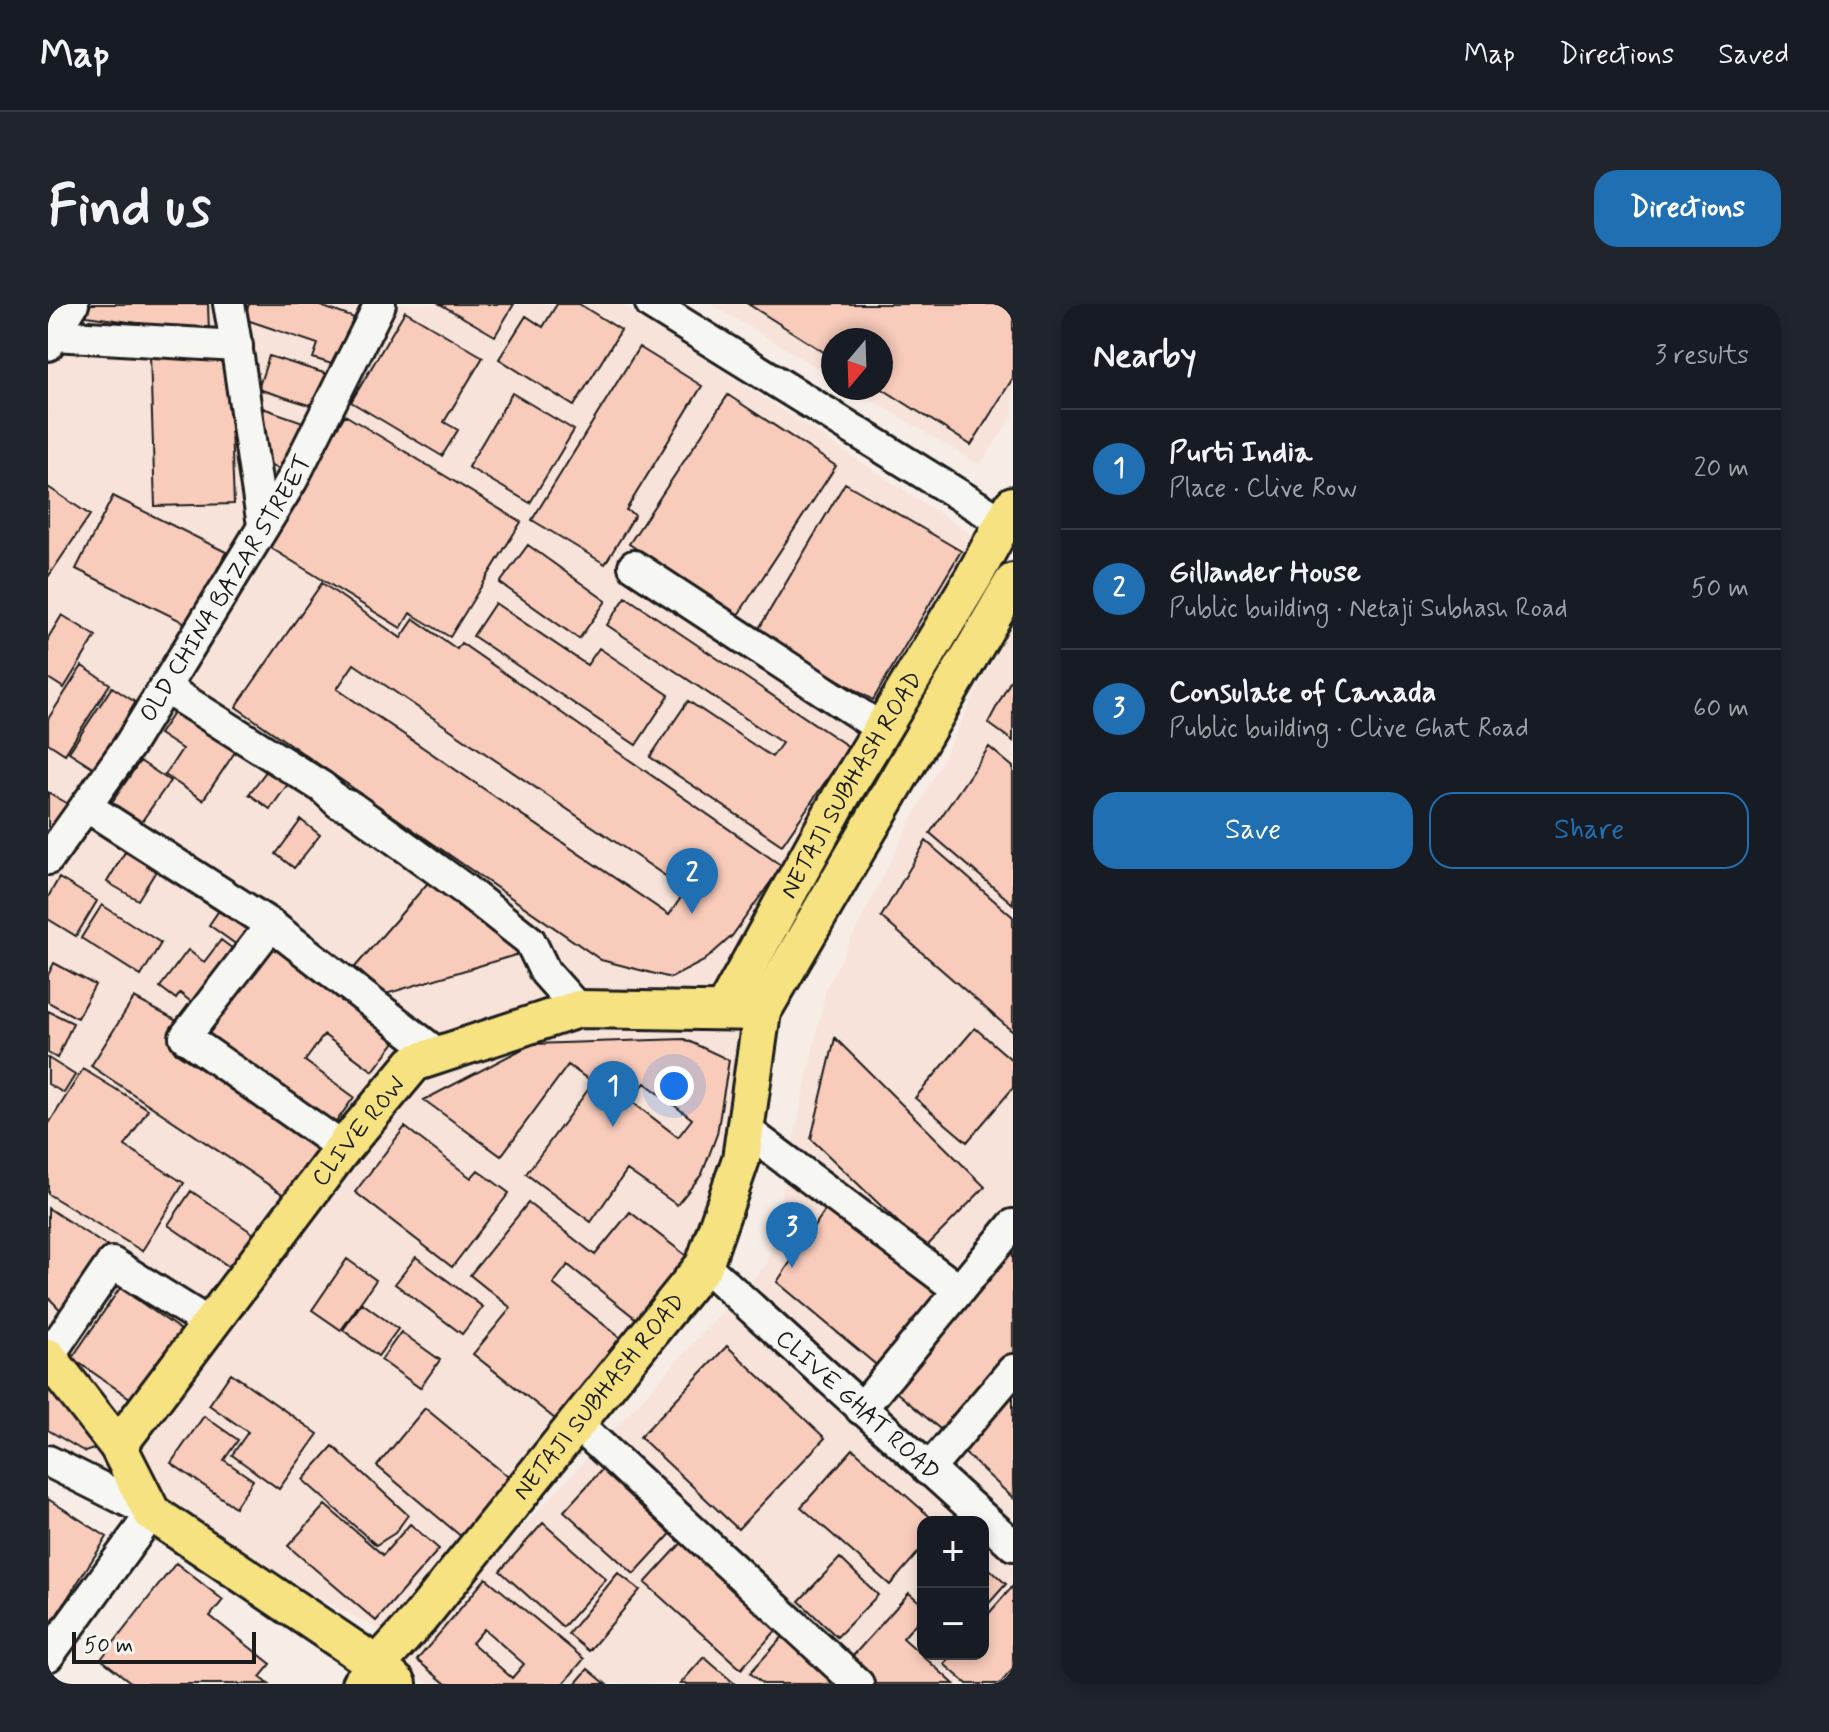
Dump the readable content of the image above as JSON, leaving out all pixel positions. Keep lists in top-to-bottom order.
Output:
{
  "streets": {
    "main road": ["NETAJI SUBHASH ROAD", "CLIVE ROW"],
    "street": ["OLD CHINA BAZAR STREET", "CLIVE GHAT ROAD"]
  },
  "crossings": [
    ["NETAJI SUBHASH ROAD", "CLIVE ROW"],
    ["NETAJI SUBHASH ROAD", "CLIVE GHAT ROAD"]
  ],
  "scale_bar": "50 m",
  "north": "bottom",
  "page": {
    "header": "Map",
    "nav": ["Map", "Directions", "Saved"],
    "buttons": [
      "Directions",
      ["Save", "Share"]
    ],
    "title": "Find us",
    "heading": ["Nearby", "3 results"],
    "list": [
      {
        "mark": "1",
        "name": "Purti India",
        "note": "Place · Clive Row",
        "value": "20 m"
      },
      {
        "mark": "2",
        "name": "Gillander House",
        "note": "Public building · Netaji Subhash Road",
        "value": "50 m"
      },
      {
        "mark": "3",
        "name": "Consulate of Canada",
        "note": "Public building · Clive Ghat Road",
        "value": "60 m"
      }
    ],
    "pins": ["2", "1", "3"],
    "map_buttons": ["+", "−"],
    "scale": "50 m"
  }
}
